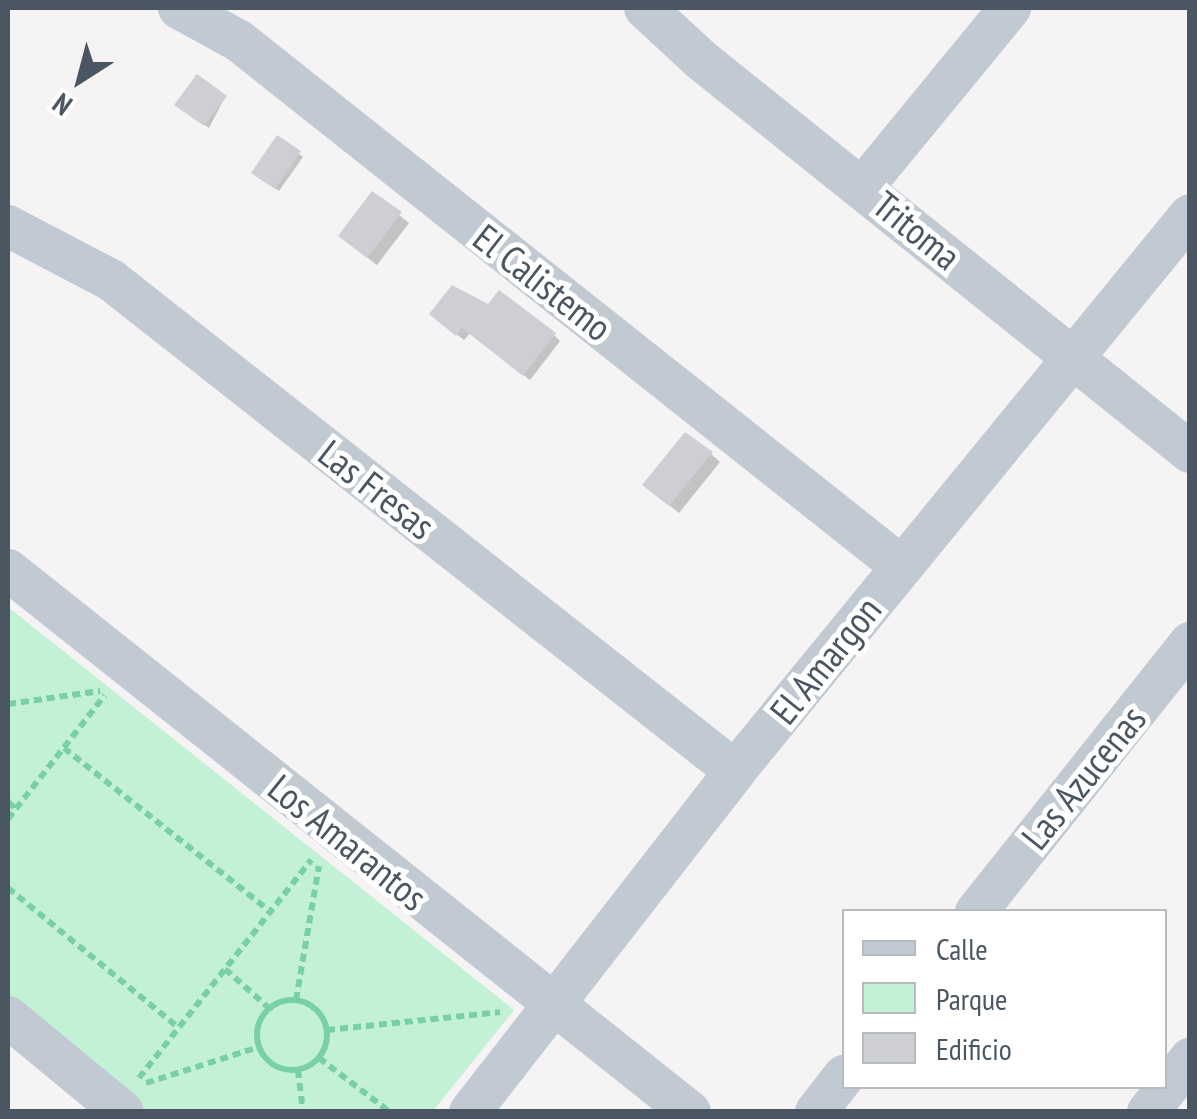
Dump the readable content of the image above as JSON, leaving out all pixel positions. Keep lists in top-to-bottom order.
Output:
{
  "streets": {
    "street": [
      "Tritoma",
      "El Calistemo",
      "Las Fresas",
      "El Amargon",
      "Las Azucenas",
      "Los Amarantos"
    ]
  },
  "crossings": [
    ["Tritoma", "El Amargon"],
    ["El Calistemo", "El Amargon"],
    ["Las Fresas", "El Amargon"],
    ["El Amargon", "Los Amarantos"]
  ],
  "legend": ["Calle", "Parque", "Edificio"],
  "north": "bottom left"
}
